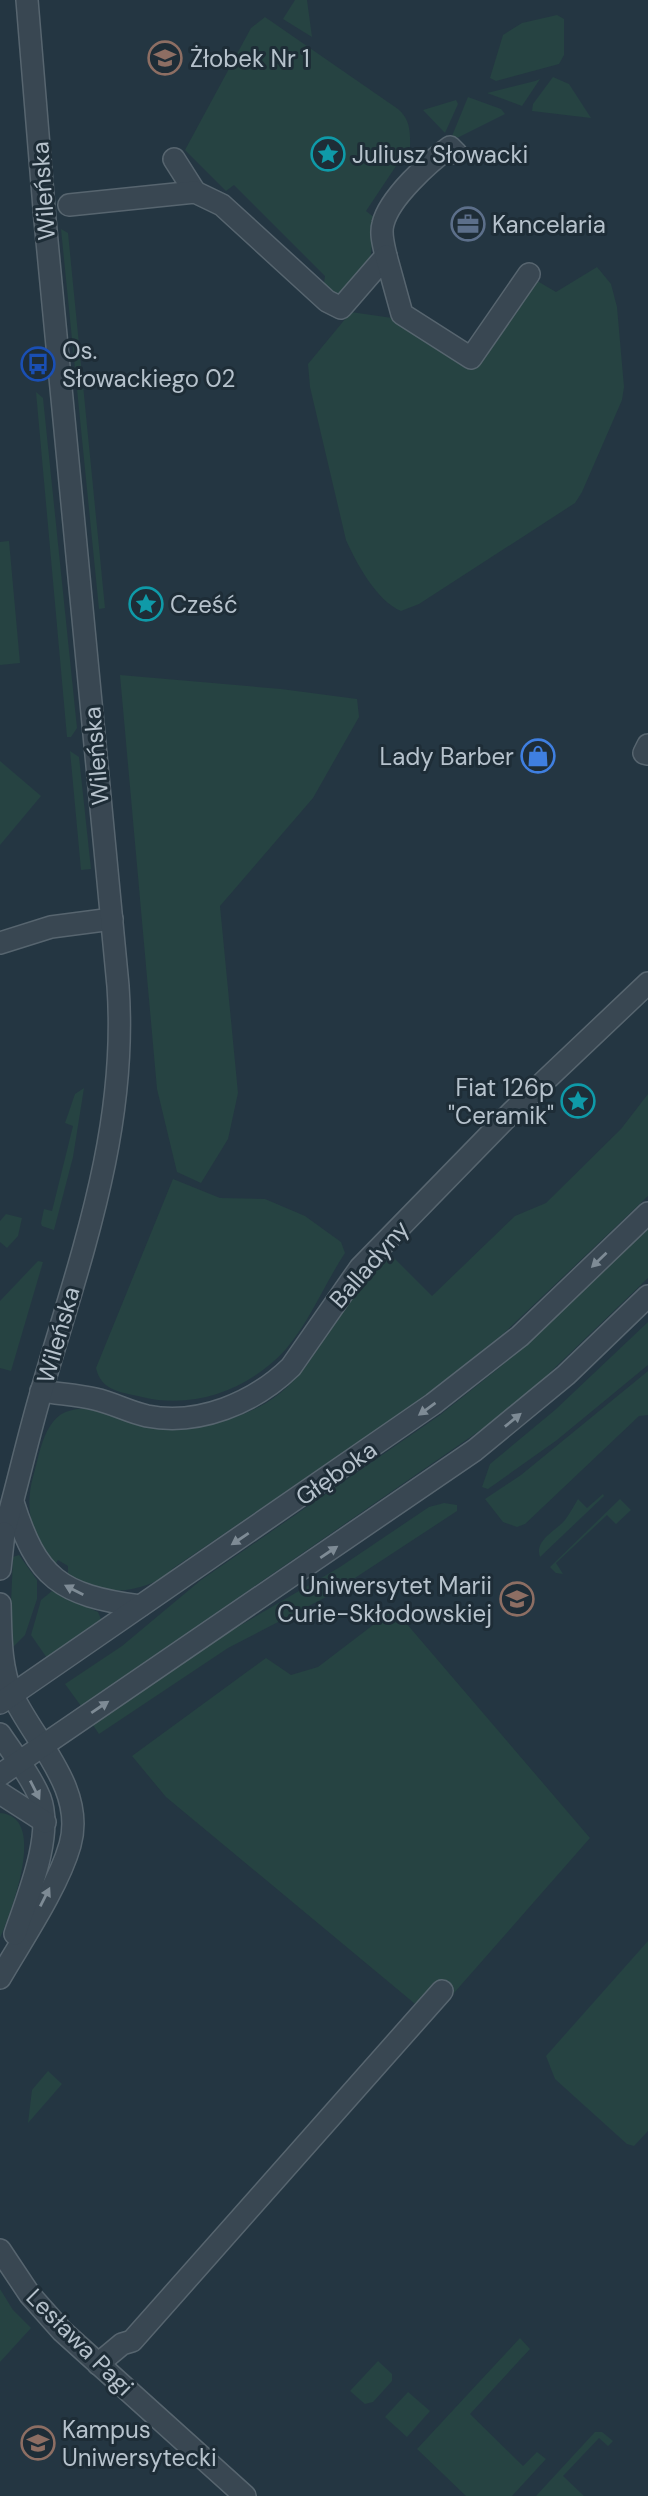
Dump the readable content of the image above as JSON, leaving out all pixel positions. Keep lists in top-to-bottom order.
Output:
{
  "streets": {
    "street": [
      "Wileńska",
      "Balladyny",
      "Głęboka",
      "Lesława Pagi"
    ]
  },
  "crossings": [
    ["Wileńska", "Balladyny"]
  ],
  "places": {
    "school or university": ["Żłobek Nr 1", "Uniwersytet Marii Curie-Skłodowskiej", "Kampus Uniwersytecki"],
    "place": ["Juliusz Słowacki", "Cześć", "Fiat 126p \"Ceramik\""],
    "office": ["Kancelaria"],
    "bus stop": ["Os. Słowackiego 02"],
    "shop": ["Lady Barber"]
  }
}
